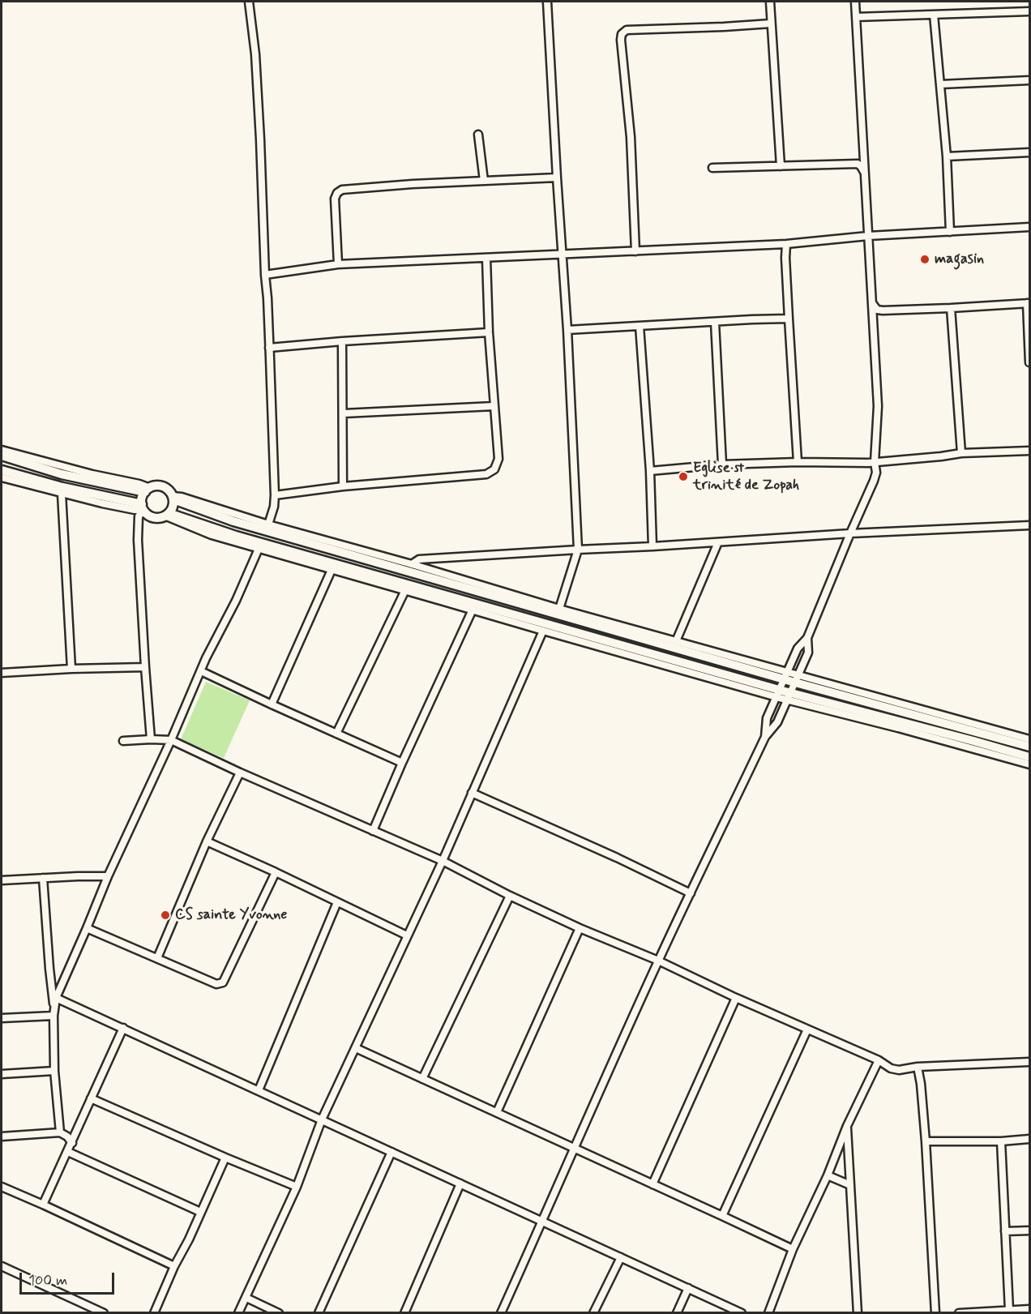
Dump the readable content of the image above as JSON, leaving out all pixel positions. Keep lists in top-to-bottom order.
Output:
{
  "places": ["magasin", "Eglise st trinité de Zopah", "CS sainte Yvonne"],
  "scale_bar": "100 m"
}
